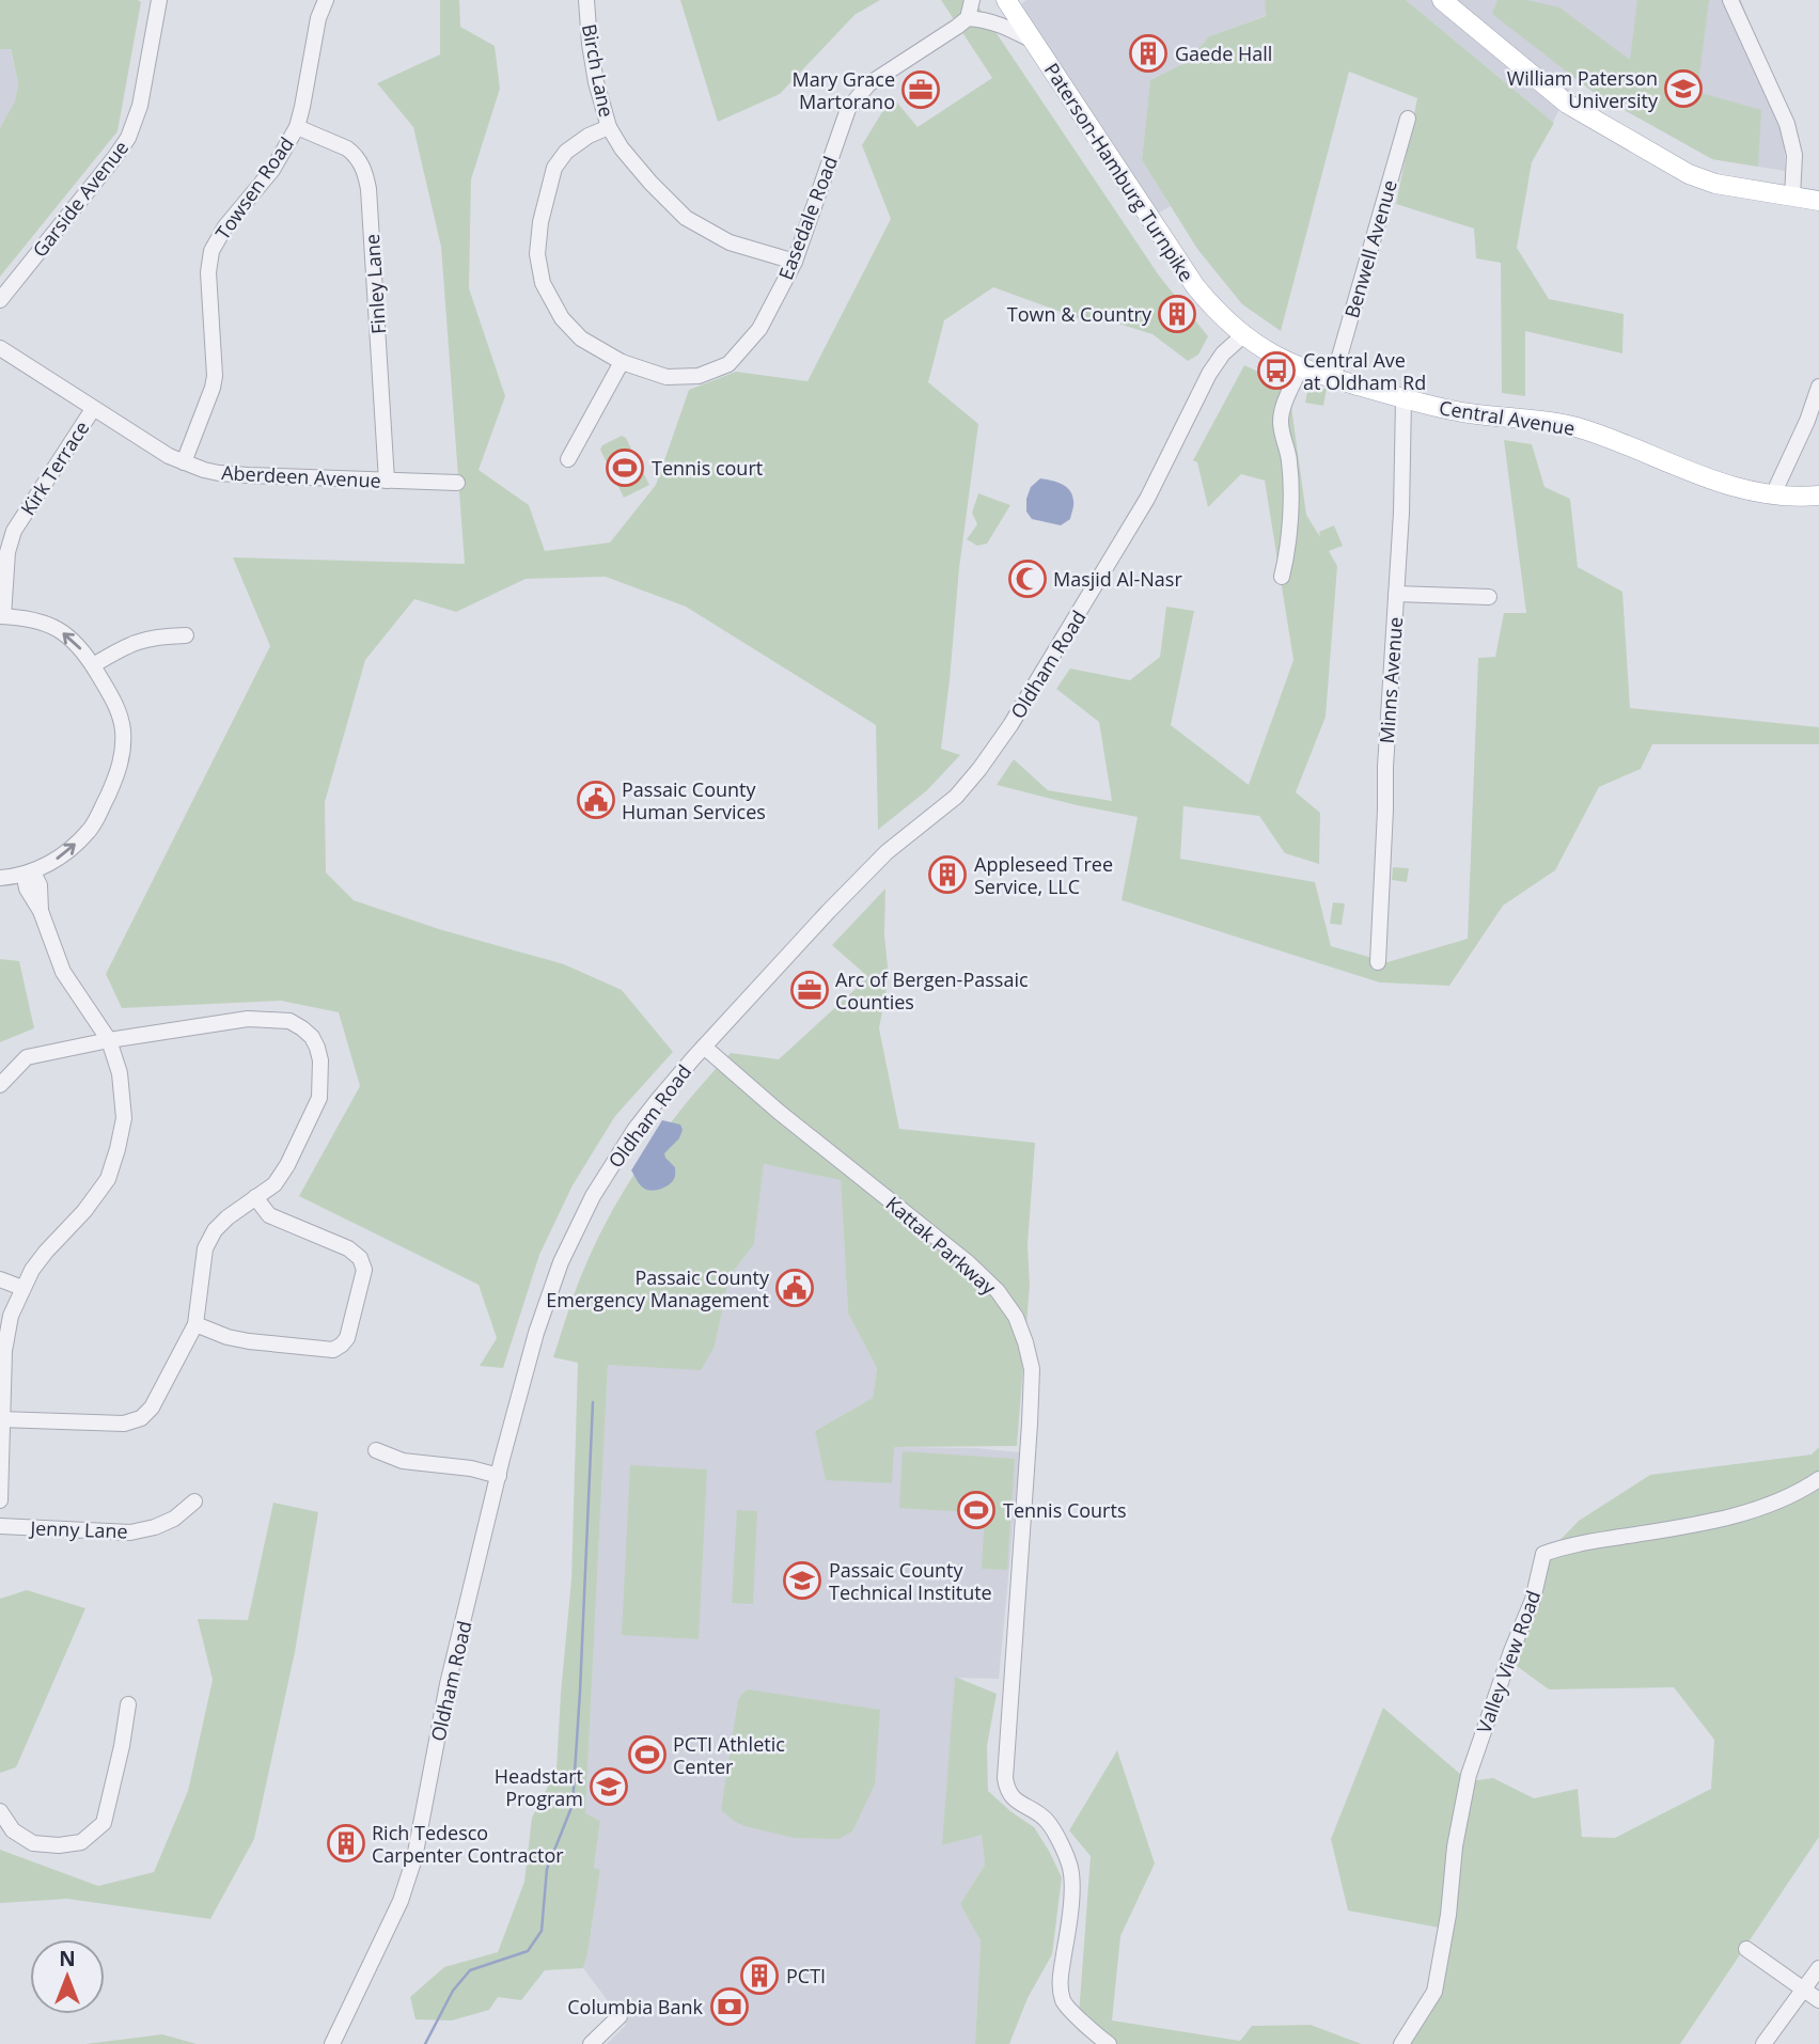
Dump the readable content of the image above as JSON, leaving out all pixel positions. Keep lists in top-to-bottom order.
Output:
{
  "streets": {
    "main road": ["Paterson-Hamburg Turnpike", "Central Avenue"],
    "street": [
      "Birch Lane",
      "Towsen Road",
      "Garside Avenue",
      "Easedale Road",
      "Benwell Avenue",
      "Finley Lane",
      "Kirk Terrace",
      "Aberdeen Avenue",
      "Oldham Road",
      "Minns Avenue",
      "Kattak Parkway",
      "Jenny Lane",
      "Valley View Road"
    ]
  },
  "crossings": [
    ["Birch Lane", "Easedale Road"],
    ["Paterson-Hamburg Turnpike", "Central Avenue"],
    ["Paterson-Hamburg Turnpike", "Oldham Road"],
    ["Towsen Road", "Finley Lane"],
    ["Towsen Road", "Aberdeen Avenue"],
    ["Benwell Avenue", "Central Avenue"],
    ["Finley Lane", "Aberdeen Avenue"],
    ["Central Avenue", "Oldham Road"],
    ["Central Avenue", "Minns Avenue"],
    ["Kirk Terrace", "Aberdeen Avenue"],
    ["Oldham Road", "Kattak Parkway"]
  ],
  "places": {
    "building": [
      "Gaede Hall",
      "Town & Country",
      "Appleseed Tree Service, LLC",
      "Rich Tedesco Carpenter Contractor",
      "PCTI"
    ],
    "school or university": ["William Paterson University", "Passaic County Technical Institute", "Headstart Program"],
    "office": ["Mary Grace Martorano", "Arc of Bergen-Passaic Counties"],
    "bus stop": ["Central Ave at Oldham Rd"],
    "sports": ["Tennis court", "Tennis Courts", "PCTI Athletic Center"],
    "mosque": ["Masjid Al-Nasr"],
    "public building": ["Passaic County Human Services", "Passaic County Emergency Management"],
    "bank": ["Columbia Bank"]
  },
  "north": "top"
}
